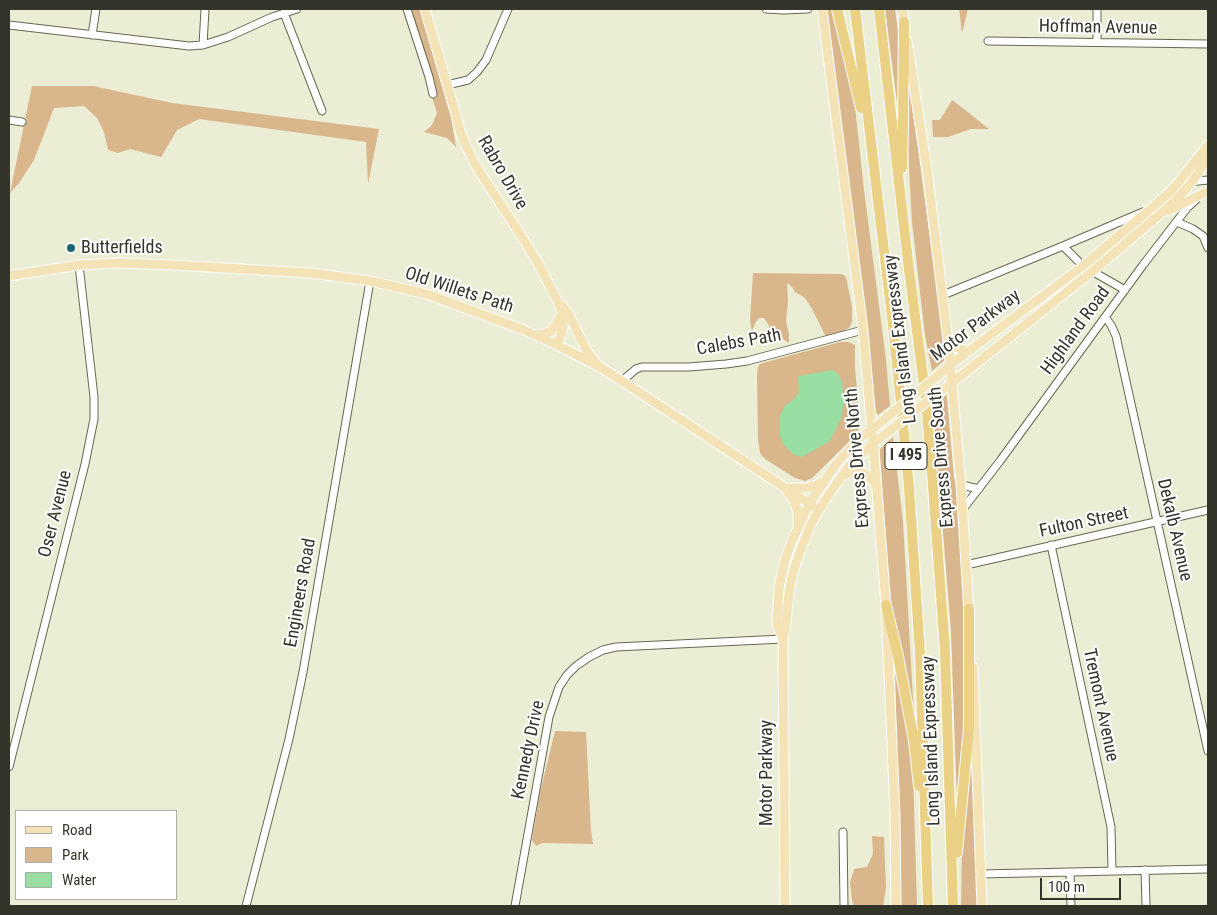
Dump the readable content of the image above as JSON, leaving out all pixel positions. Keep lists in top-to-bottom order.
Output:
{
  "streets": {
    "highway": ["Long Island Expressway", "I 495"],
    "main road": [
      "Rabro Drive",
      "Old Willets Path",
      "Motor Parkway",
      "Express Drive South",
      "Express Drive North"
    ],
    "street": [
      "Hoffman Avenue",
      "Highland Road",
      "Calebs Path",
      "Oser Avenue",
      "Fulton Street",
      "Dekalb Avenue",
      "Engineers Road",
      "Tremont Avenue",
      "Kennedy Drive"
    ]
  },
  "crossings": [
    ["Old Willets Path", "Motor Parkway"],
    ["Old Willets Path", "Calebs Path"],
    ["Old Willets Path", "Oser Avenue"],
    ["Old Willets Path", "Engineers Road"],
    ["Motor Parkway", "Express Drive South"],
    ["Motor Parkway", "Express Drive North"],
    ["Motor Parkway", "Kennedy Drive"],
    ["Highland Road", "Express Drive South"],
    ["Highland Road", "Dekalb Avenue"],
    ["Calebs Path", "Express Drive North"],
    ["Express Drive South", "Fulton Street"],
    ["Fulton Street", "Dekalb Avenue"],
    ["Fulton Street", "Tremont Avenue"]
  ],
  "places": ["Butterfields"],
  "legend": ["Road", "Park", "Water"],
  "scale_bar": "100 m"
}
